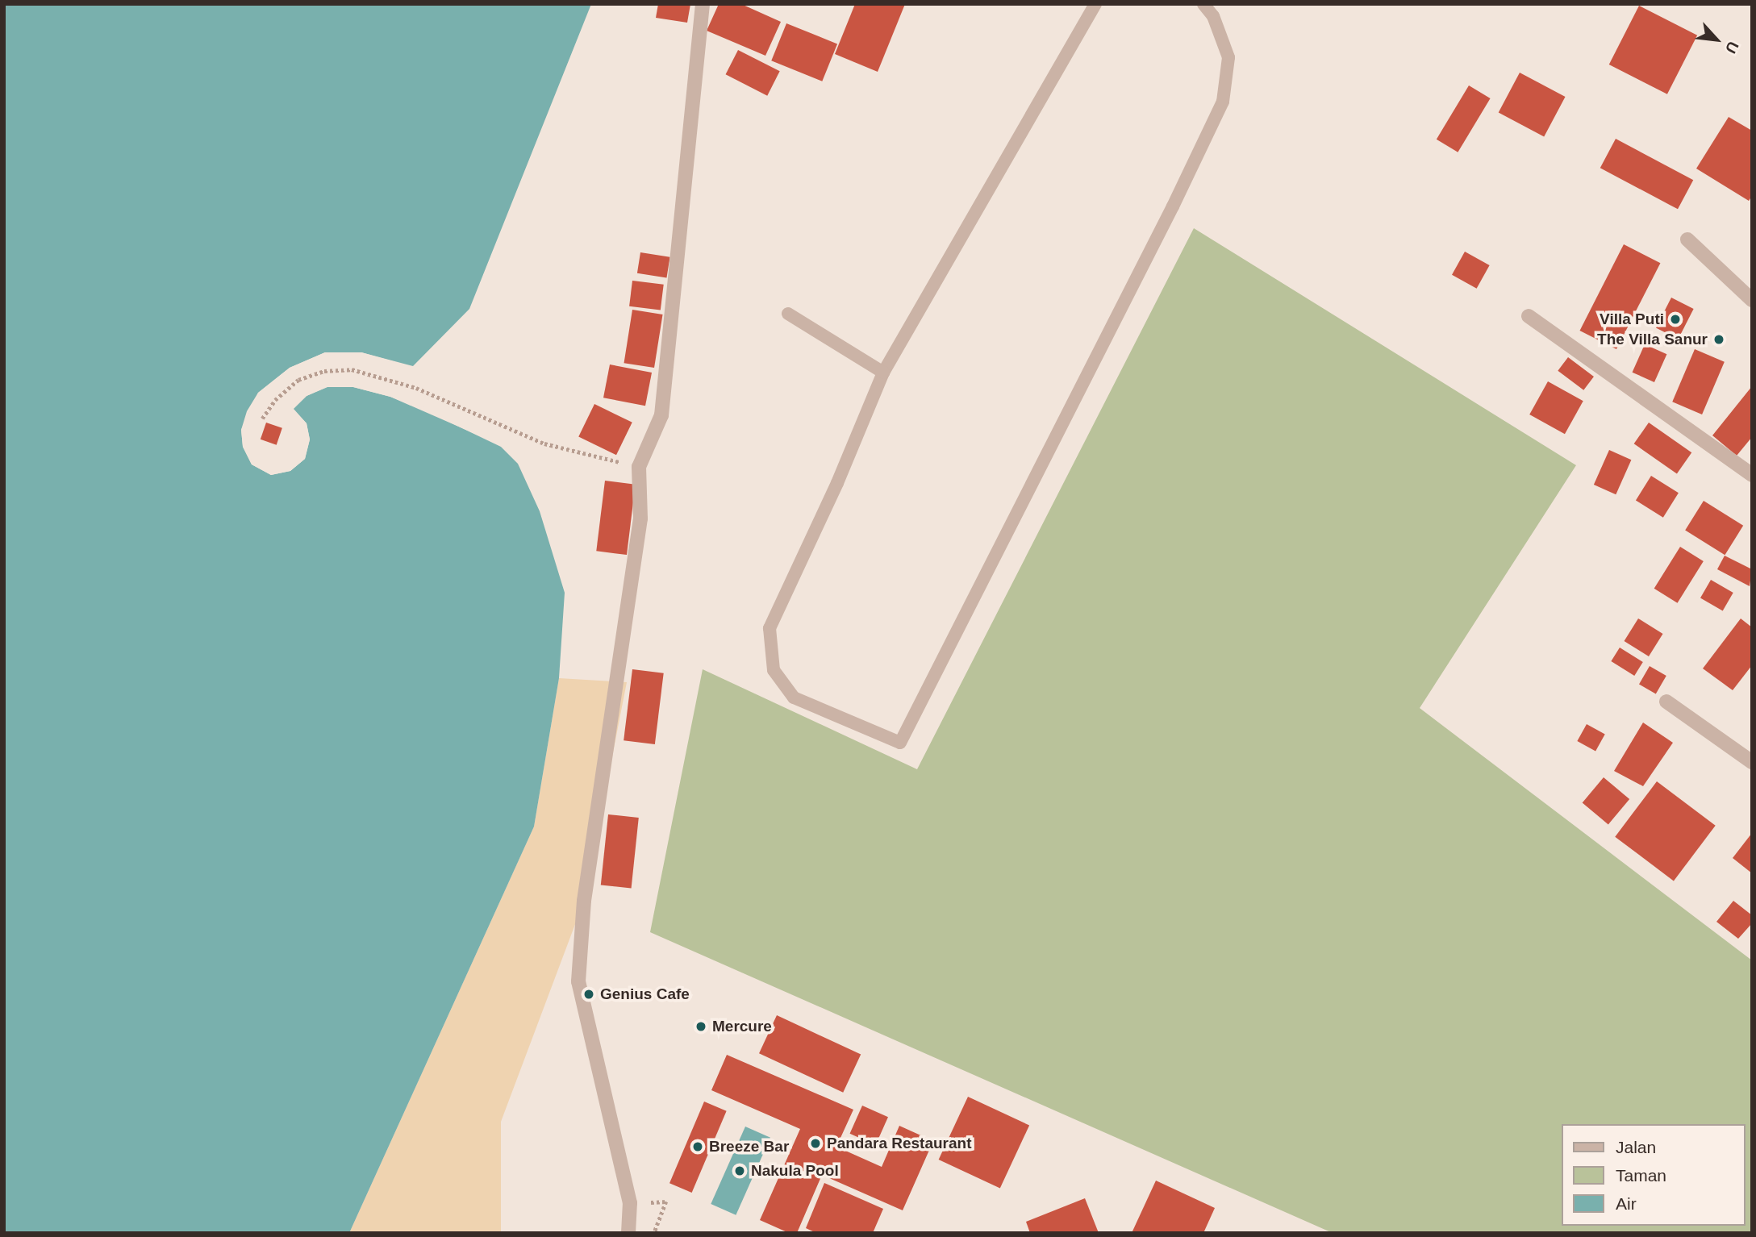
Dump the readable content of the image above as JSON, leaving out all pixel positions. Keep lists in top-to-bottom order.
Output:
{
  "places": [
    "Villa Puti",
    "The Villa Sanur",
    "Genius Cafe",
    "Mercure",
    "Pandara Restaurant",
    "Breeze Bar",
    "Nakula Pool"
  ],
  "legend": ["Jalan", "Taman", "Air"],
  "north": "bottom right"
}
